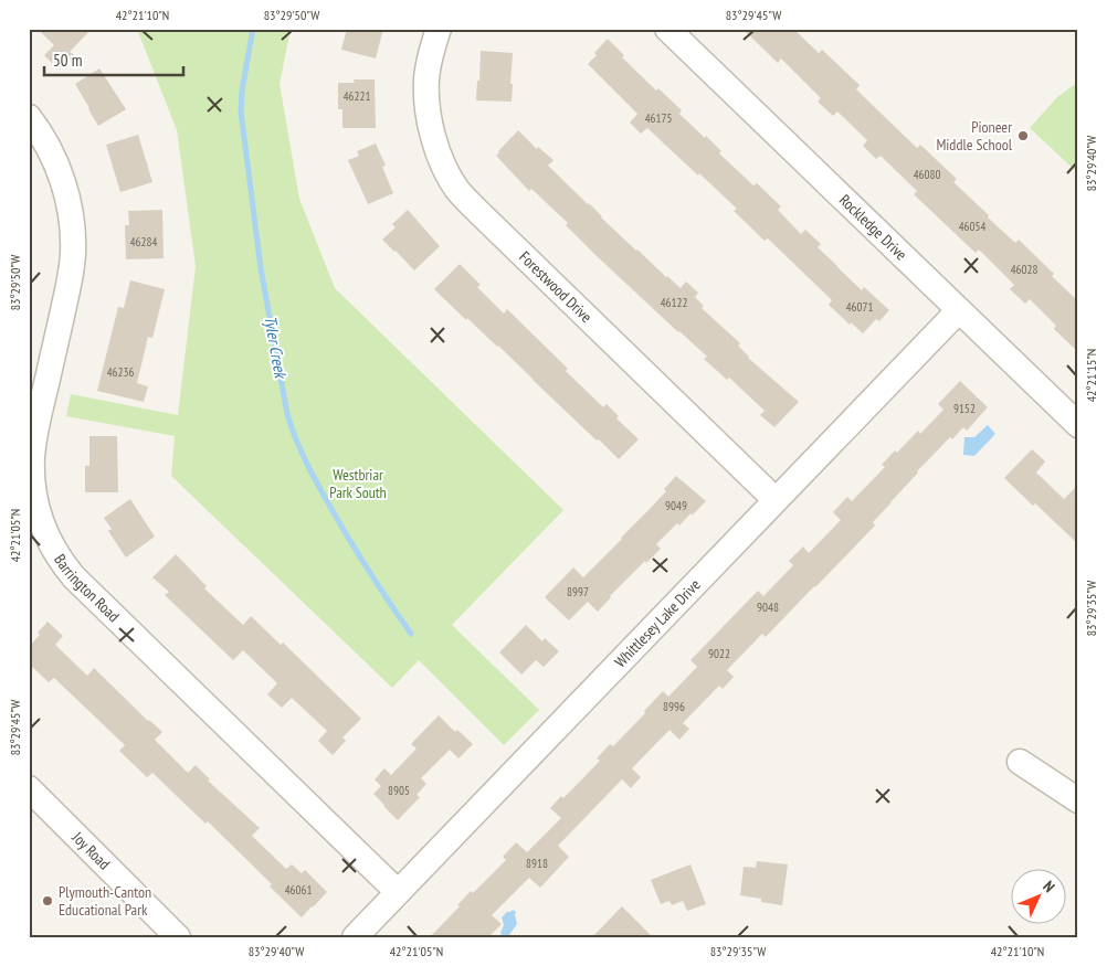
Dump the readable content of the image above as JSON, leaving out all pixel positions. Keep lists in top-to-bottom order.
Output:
{
  "streets": {
    "street": [
      "Rockledge Drive",
      "Forestwood Drive",
      "Barrington Road",
      "Whittlesey Lake Drive",
      "Joy Road"
    ]
  },
  "crossings": [
    ["Rockledge Drive", "Whittlesey Lake Drive"],
    ["Forestwood Drive", "Whittlesey Lake Drive"],
    ["Barrington Road", "Whittlesey Lake Drive"]
  ],
  "water": ["Tyler Creek"],
  "parks": ["Westbriar Park South"],
  "places": ["Pioneer Middle School", "Plymouth-Canton Educational Park"],
  "house_numbers": [
    "46221",
    "46175",
    "46080",
    "46054",
    "46284",
    "46028",
    "46122",
    "46071",
    "46236",
    "9152",
    "9049",
    "8997",
    "9048",
    "9022",
    "8996",
    "8905",
    "8918",
    "46061"
  ],
  "scale_bar": "50 m",
  "north": "top right",
  "coordinates": [
    "42°21'10\"N",
    "83°29'50\"W",
    "83°29'45\"W",
    "83°29'40\"W",
    "42°21'15\"N",
    "42°21'05\"N",
    "83°29'35\"W"
  ]
}
